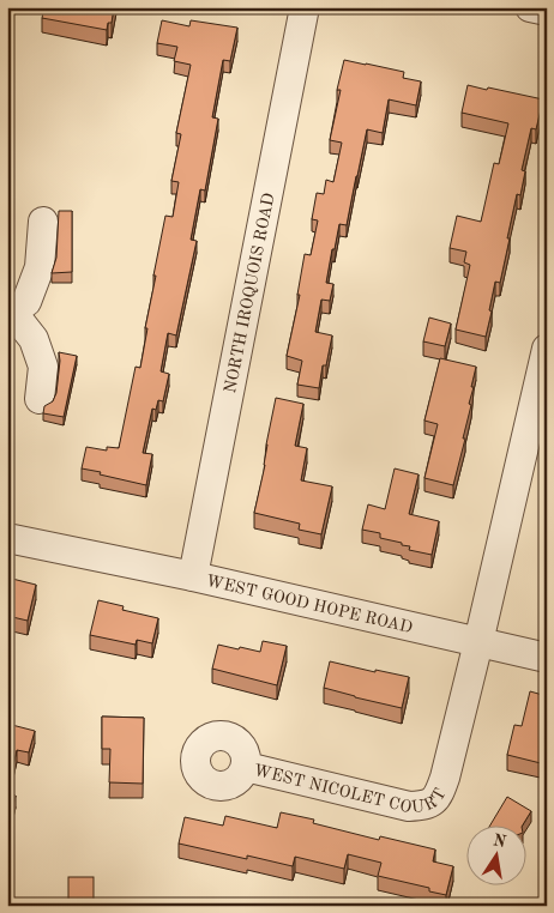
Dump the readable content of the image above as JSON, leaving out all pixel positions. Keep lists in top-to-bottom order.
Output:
{
  "streets": {
    "street": ["NORTH IROQUOIS ROAD", "WEST GOOD HOPE ROAD", "WEST NICOLET COURT"]
  },
  "crossings": [
    ["NORTH IROQUOIS ROAD", "WEST GOOD HOPE ROAD"],
    ["WEST GOOD HOPE ROAD", "WEST NICOLET COURT"]
  ],
  "north": "top"
}
